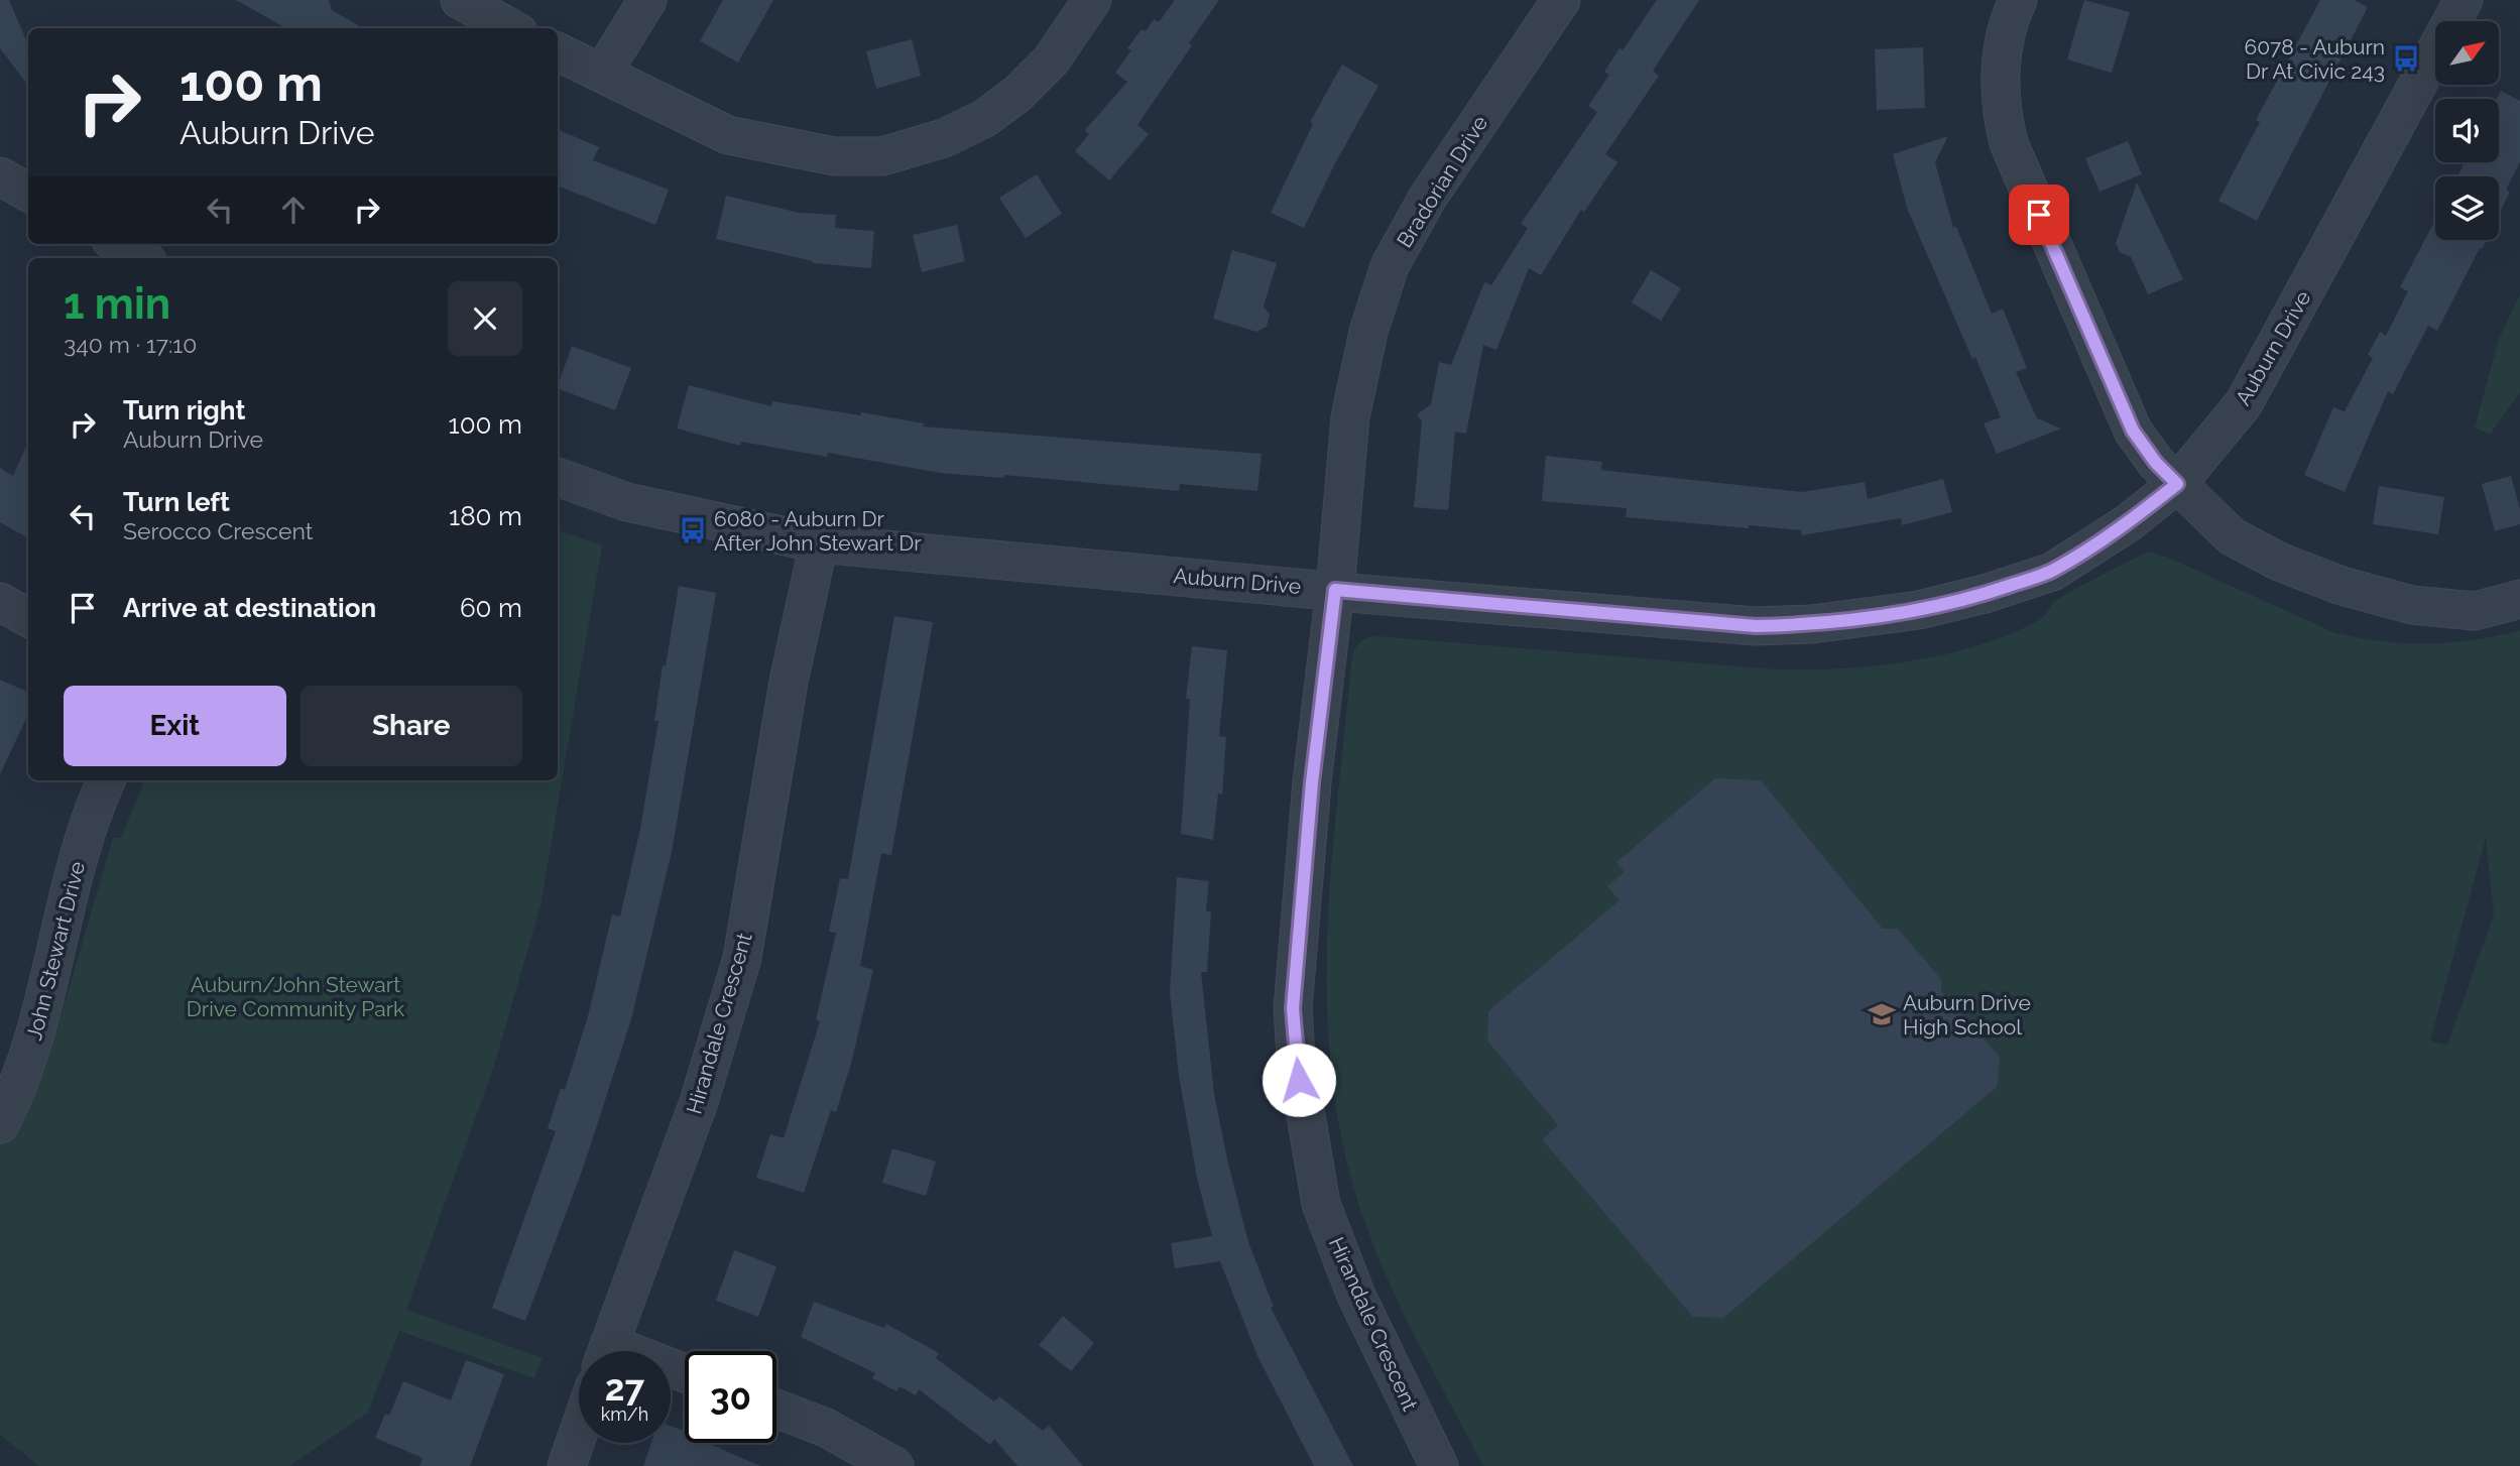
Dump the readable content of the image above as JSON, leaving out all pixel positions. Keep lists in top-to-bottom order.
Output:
{
  "streets": {
    "street": [
      "Bradorian Drive",
      "Auburn Drive",
      "John Stewart Drive",
      "Hirandale Crescent"
    ]
  },
  "crossings": [
    ["Bradorian Drive", "Auburn Drive"],
    ["Bradorian Drive", "Hirandale Crescent"],
    ["Auburn Drive", "Hirandale Crescent"]
  ],
  "parks": ["Auburn/John Stewart Drive Community Park"],
  "places": {
    "bus stop": ["6078 - Auburn Dr At Civic 243", "6080 - Auburn Dr After John Stewart Dr"],
    "school or university": ["Auburn Drive High School"]
  },
  "north": "top right",
  "page": {
    "turn": ["100 m", "Auburn Drive"],
    "heading": ["1 min", "340 m · 17:10"],
    "list": [
      {
        "name": "Turn right",
        "note": "Auburn Drive",
        "value": "100 m"
      },
      {
        "name": "Turn left",
        "note": "Serocco Crescent",
        "value": "180 m"
      },
      {
        "name": "Arrive at destination",
        "value": "60 m"
      }
    ],
    "buttons": ["Exit", "Share"],
    "speed": "27 km/h",
    "limit": "30"
  }
}
